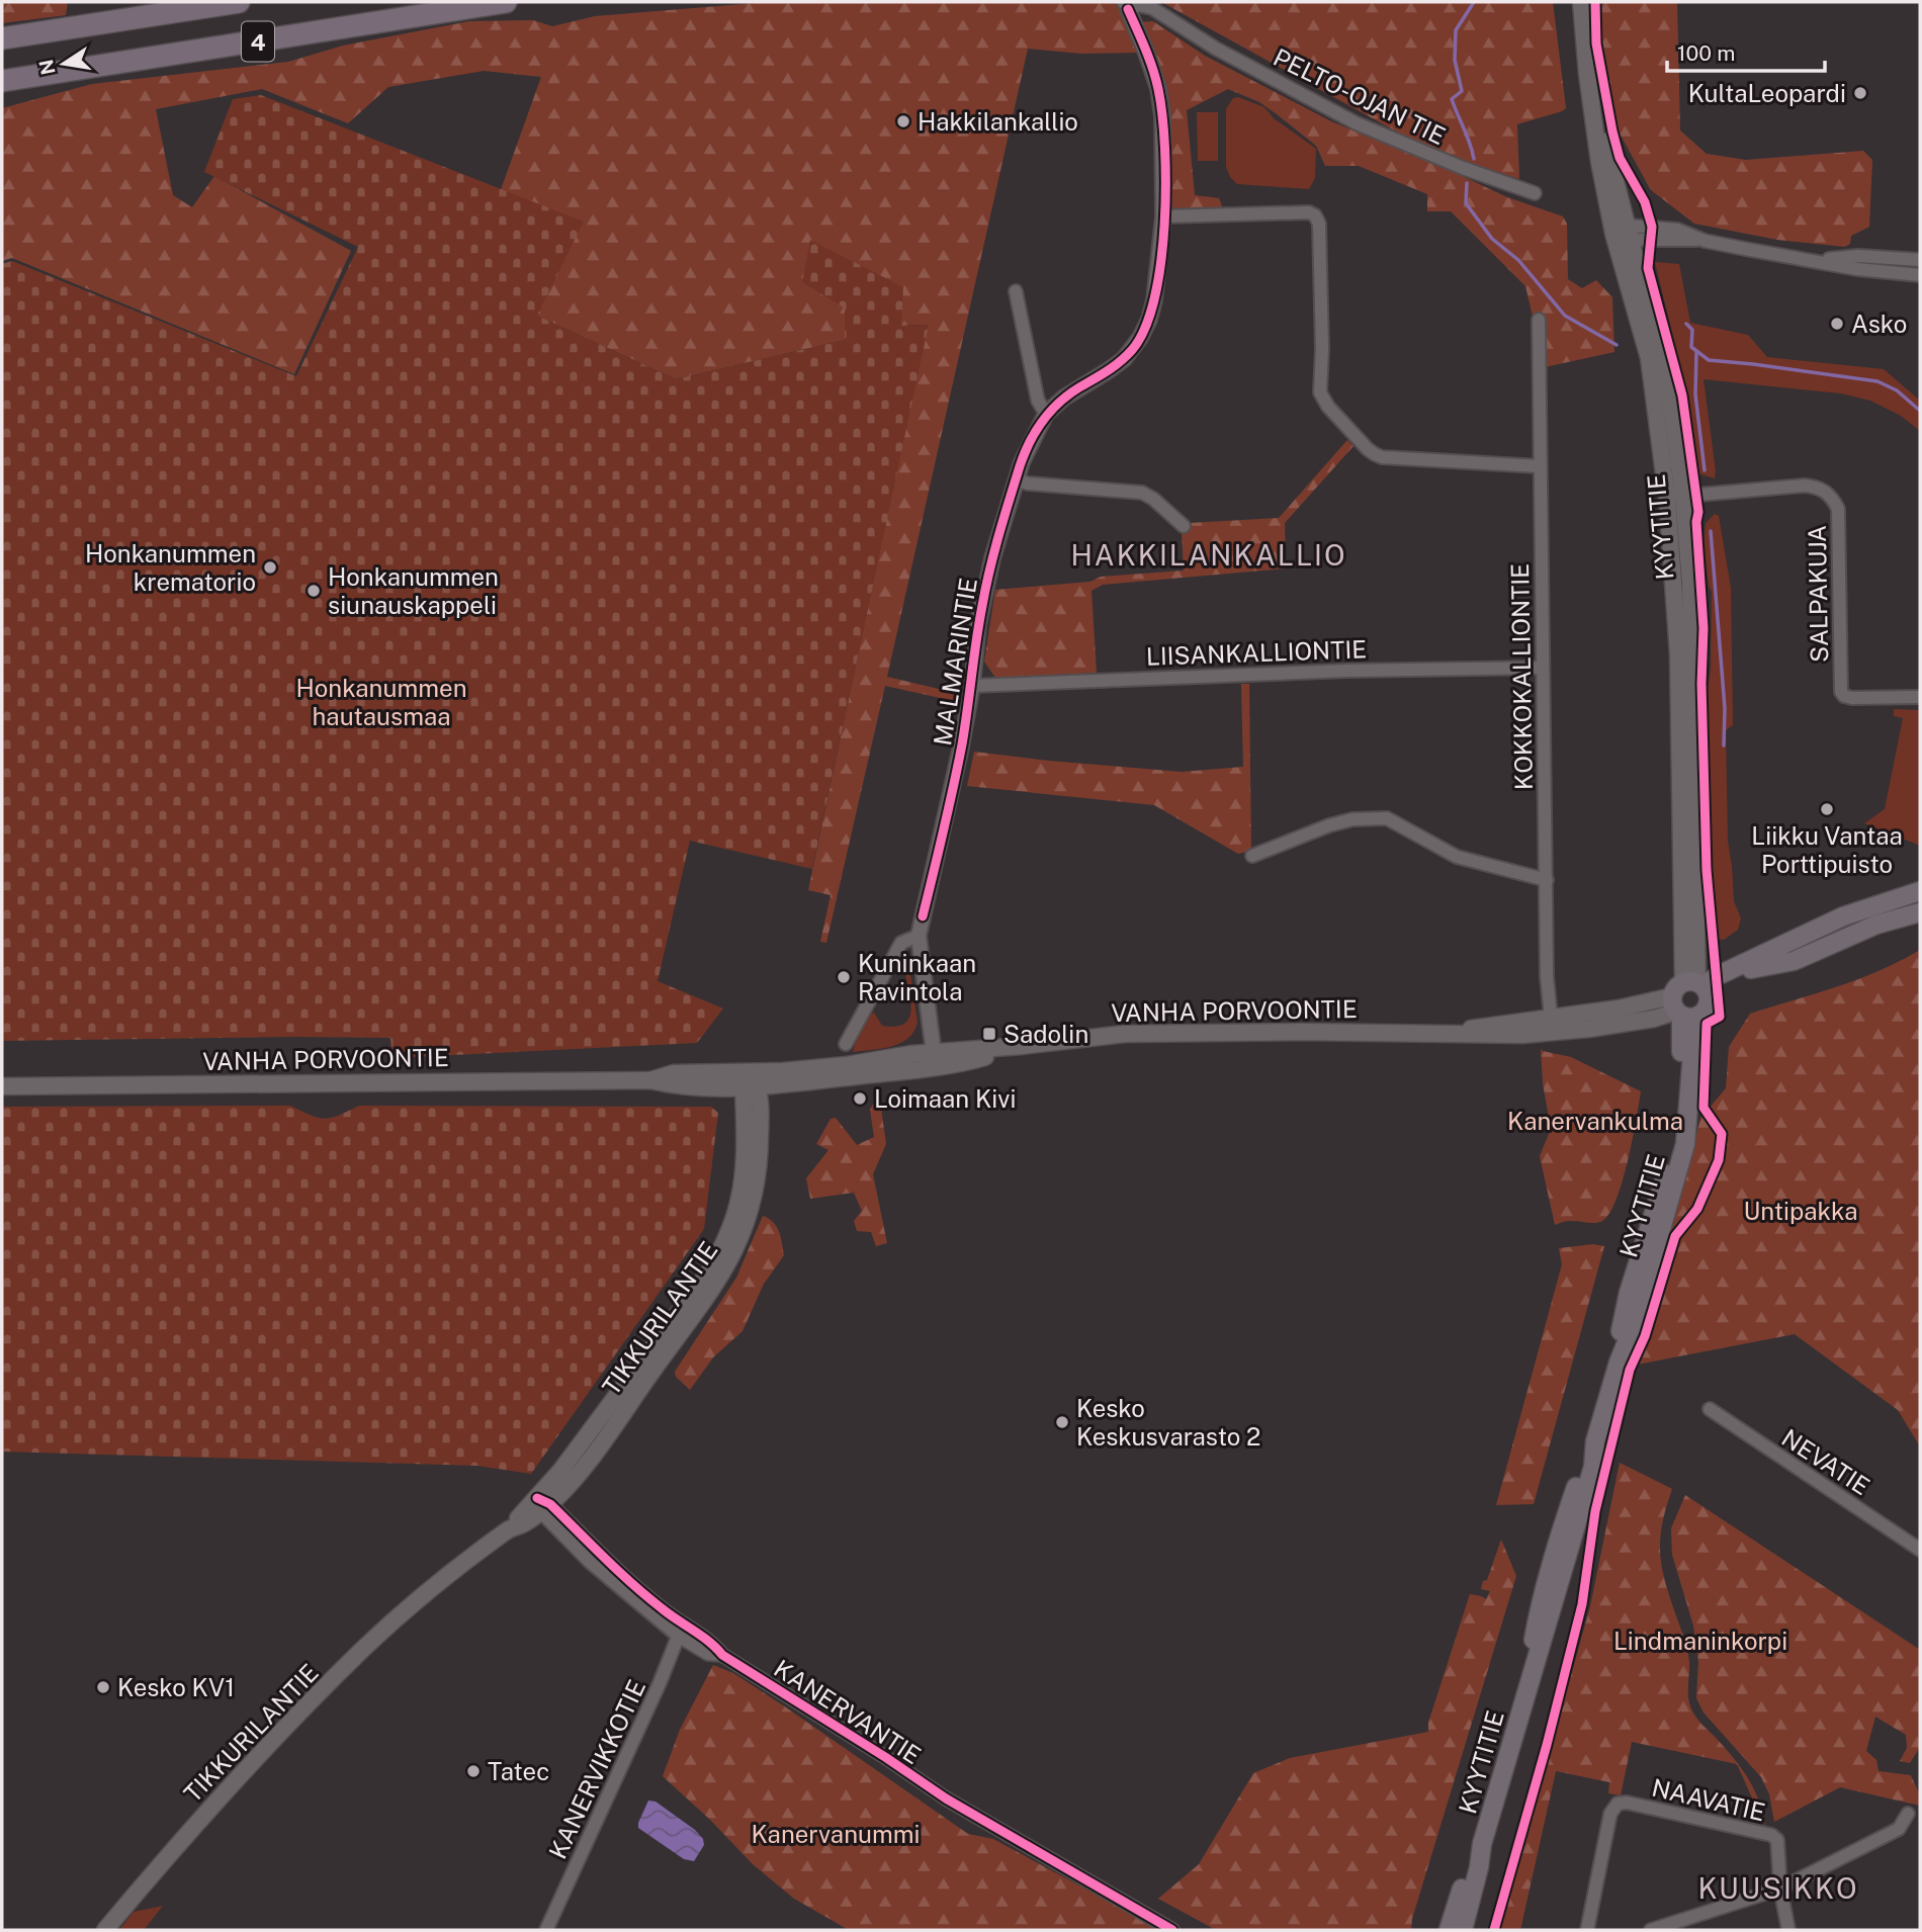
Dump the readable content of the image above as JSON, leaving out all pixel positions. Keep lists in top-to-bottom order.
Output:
{
  "streets": {
    "highway": ["4"],
    "main road": ["KYYTITIE", "VANHA PORVOONTIE", "TIKKURILANTIE"],
    "street": [
      "PELTO-OJAN TIE",
      "SALPAKUJA",
      "LIISANKALLIONTIE",
      "MALMARINTIE",
      "KOKKOKALLIONTIE",
      "NEVATIE",
      "KANERVANTIE",
      "KANERVIKKOTIE",
      "NAAVATIE"
    ]
  },
  "crossings": [
    ["PELTO-OJAN TIE", "MALMARINTIE"],
    ["KYYTITIE", "SALPAKUJA"],
    ["KYYTITIE", "VANHA PORVOONTIE"],
    ["LIISANKALLIONTIE", "MALMARINTIE"],
    ["LIISANKALLIONTIE", "KOKKOKALLIONTIE"],
    ["MALMARINTIE", "VANHA PORVOONTIE"],
    ["KOKKOKALLIONTIE", "VANHA PORVOONTIE"],
    ["VANHA PORVOONTIE", "TIKKURILANTIE"],
    ["TIKKURILANTIE", "KANERVANTIE"],
    ["KANERVANTIE", "KANERVIKKOTIE"]
  ],
  "districts": ["HAKKILANKALLIO", "KUUSIKKO"],
  "parks": [
    "Honkanummen hautausmaa",
    "Kanervankulma",
    "Untipakka",
    "Lindmaninkorpi",
    "Kanervanummi"
  ],
  "places": {
    "other": [
      "KultaLeopardi",
      "Hakkilankallio",
      "Asko",
      "Honkanummen krematorio",
      "Honkanummen siunauskappeli",
      "Liikku Vantaa Porttipuisto",
      "Kuninkaan Ravintola",
      "Loimaan Kivi",
      "Kesko Keskusvarasto 2",
      "Kesko KV1",
      "Tatec"
    ],
    "transit": ["Sadolin"]
  },
  "scale_bar": "100 m",
  "north": "left"
}
